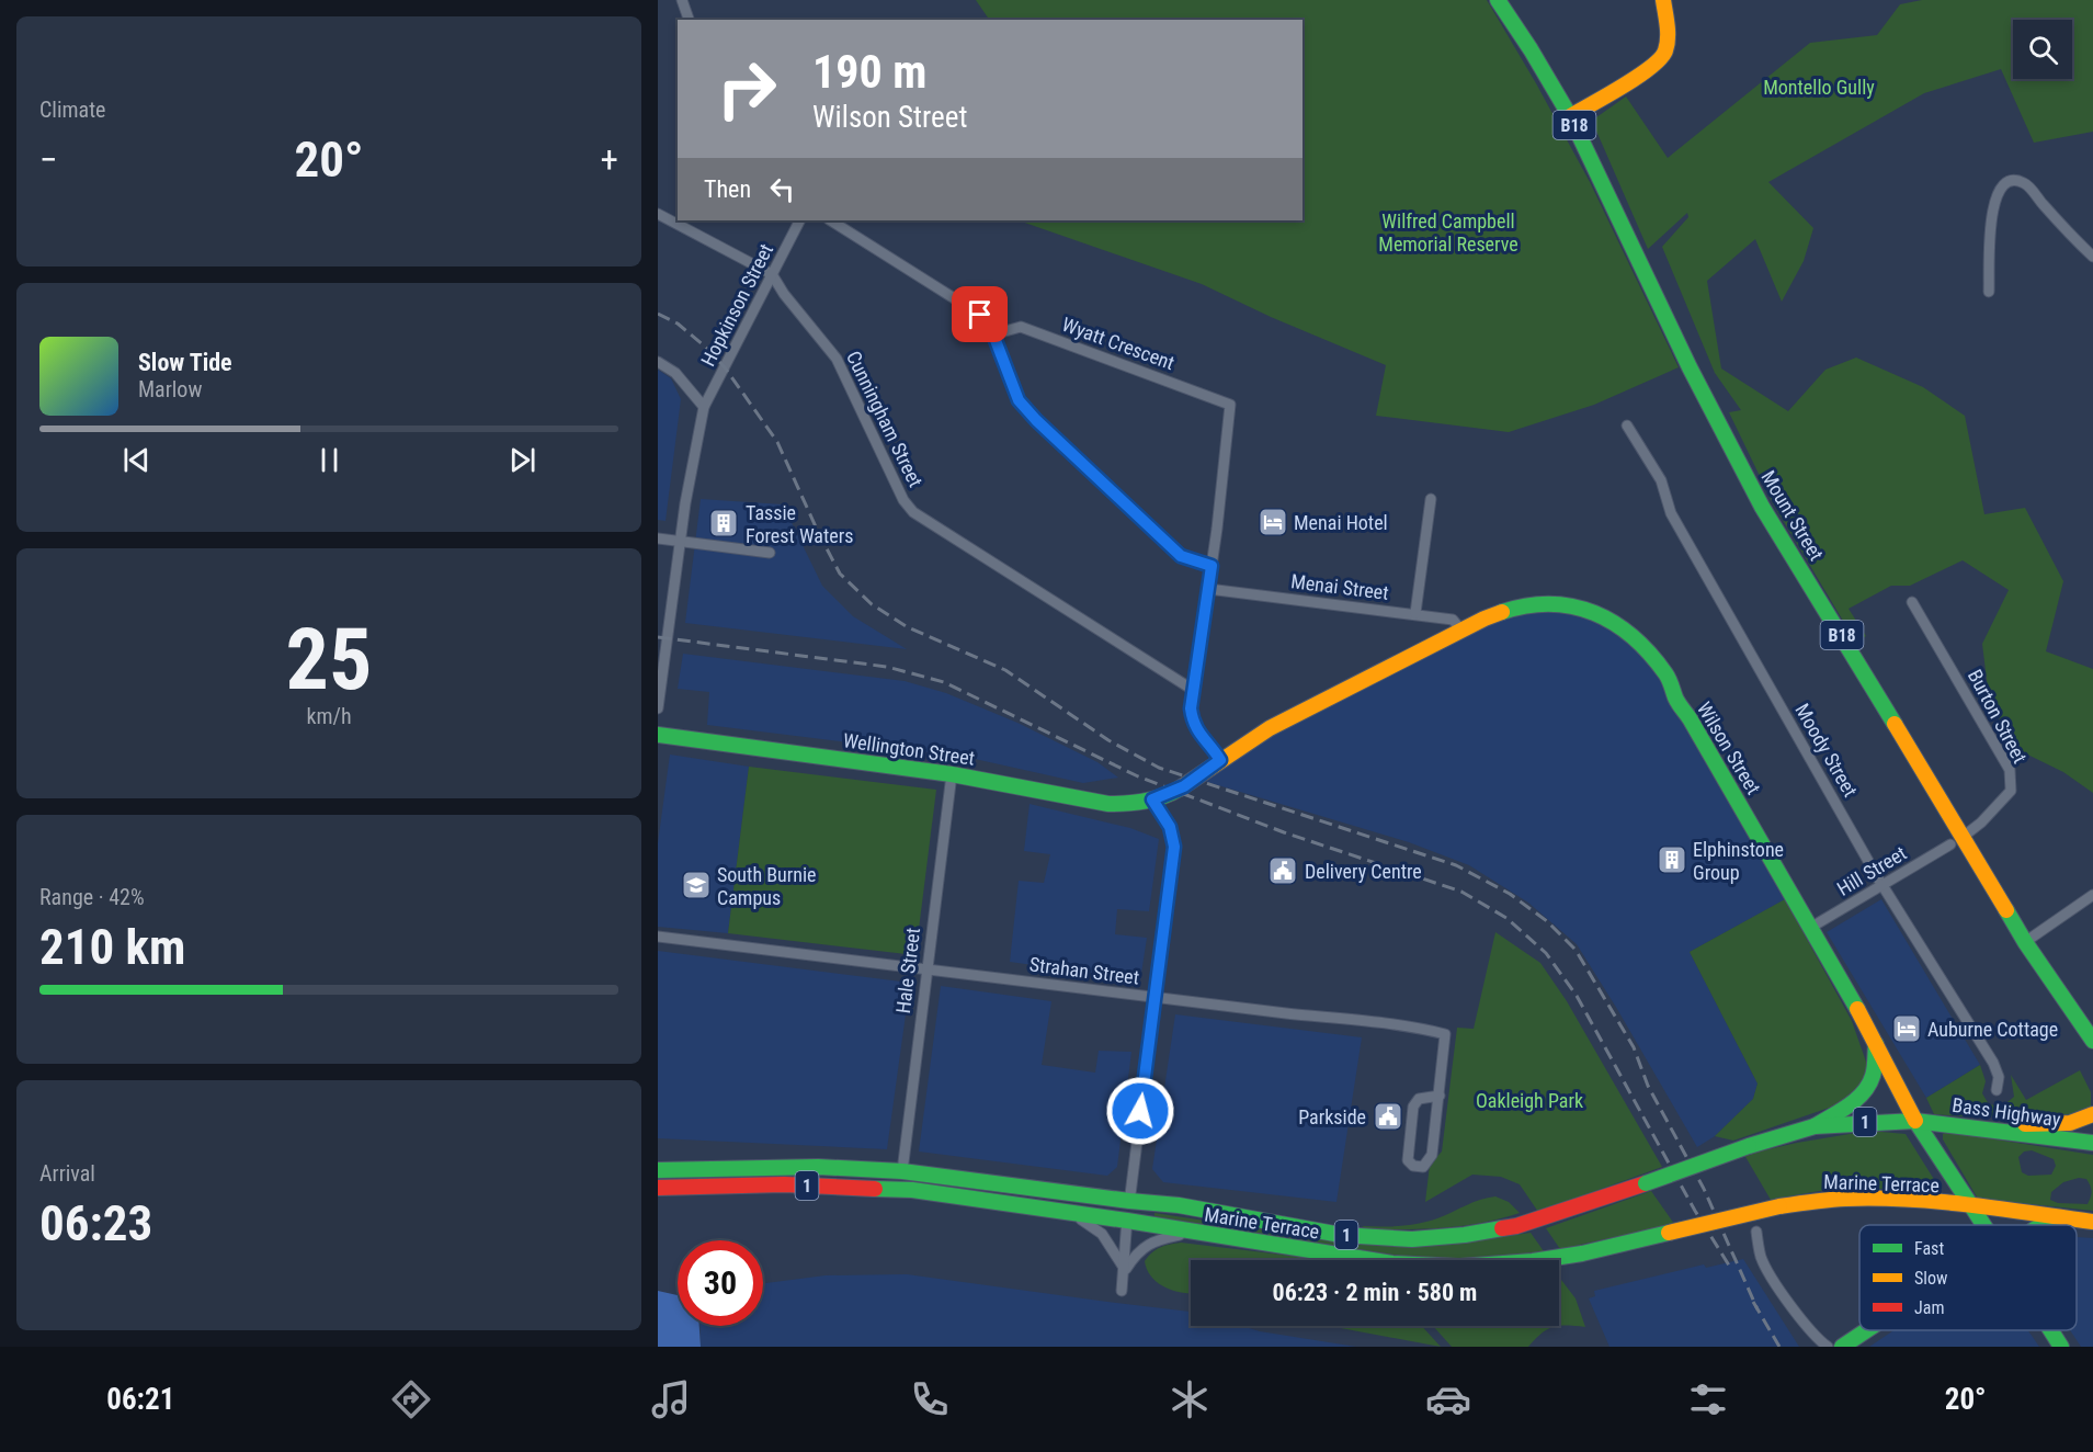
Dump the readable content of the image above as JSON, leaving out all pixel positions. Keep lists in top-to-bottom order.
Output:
{
  "streets": {
    "main road": [
      "B18",
      "Mount Street",
      "Wilson Street",
      "Wellington Street",
      "Bass Highway",
      "1",
      "Marine Terrace"
    ],
    "street": [
      "Hopkinson Street",
      "Wyatt Crescent",
      "Cunningham Street",
      "Menai Street",
      "Burton Street",
      "Moody Street",
      "Hill Street",
      "Hale Street",
      "Strahan Street"
    ]
  },
  "crossings": [
    ["Hopkinson Street", "Cunningham Street"],
    ["Mount Street", "Burton Street"],
    ["Mount Street", "Hill Street"],
    ["Menai Street", "Wilson Street"],
    ["Burton Street", "Hill Street"],
    ["Wilson Street", "Wellington Street"],
    ["Wilson Street", "Hill Street"],
    ["Wilson Street", "Bass Highway"],
    ["Wilson Street", "1"],
    ["Wilson Street", "Marine Terrace"],
    ["Wellington Street", "Hale Street"],
    ["Moody Street", "Hill Street"],
    ["Hale Street", "Strahan Street"],
    ["Hale Street", "Marine Terrace"],
    ["Bass Highway", "Marine Terrace"],
    ["1", "Marine Terrace"]
  ],
  "parks": ["Montello Gully", "Wilfred Campbell Memorial Reserve", "Oakleigh Park"],
  "places": {
    "hotel": ["Menai Hotel", "Auburne Cottage"],
    "building": ["Tassie Forest Waters", "Elphinstone Group"],
    "public building": ["Delivery Centre", "Parkside"],
    "school or university": ["South Burnie Campus"]
  },
  "legend": ["Fast", "Slow", "Jam"],
  "page": {
    "tile": [
      "Climate",
      ["25", "km/h"],
      ["Range · 42%", "210 km"],
      ["Arrival", "06:23"]
    ],
    "turn": ["190 m", "Wilson Street"],
    "heat": ["−", "20°", "+"],
    "then": "Then",
    "song": ["Slow Tide", "Marlow"],
    "limit": "30",
    "trip": "06:23 · 2 min · 580 m",
    "tabs": ["06:21", "20°"]
  }
}
